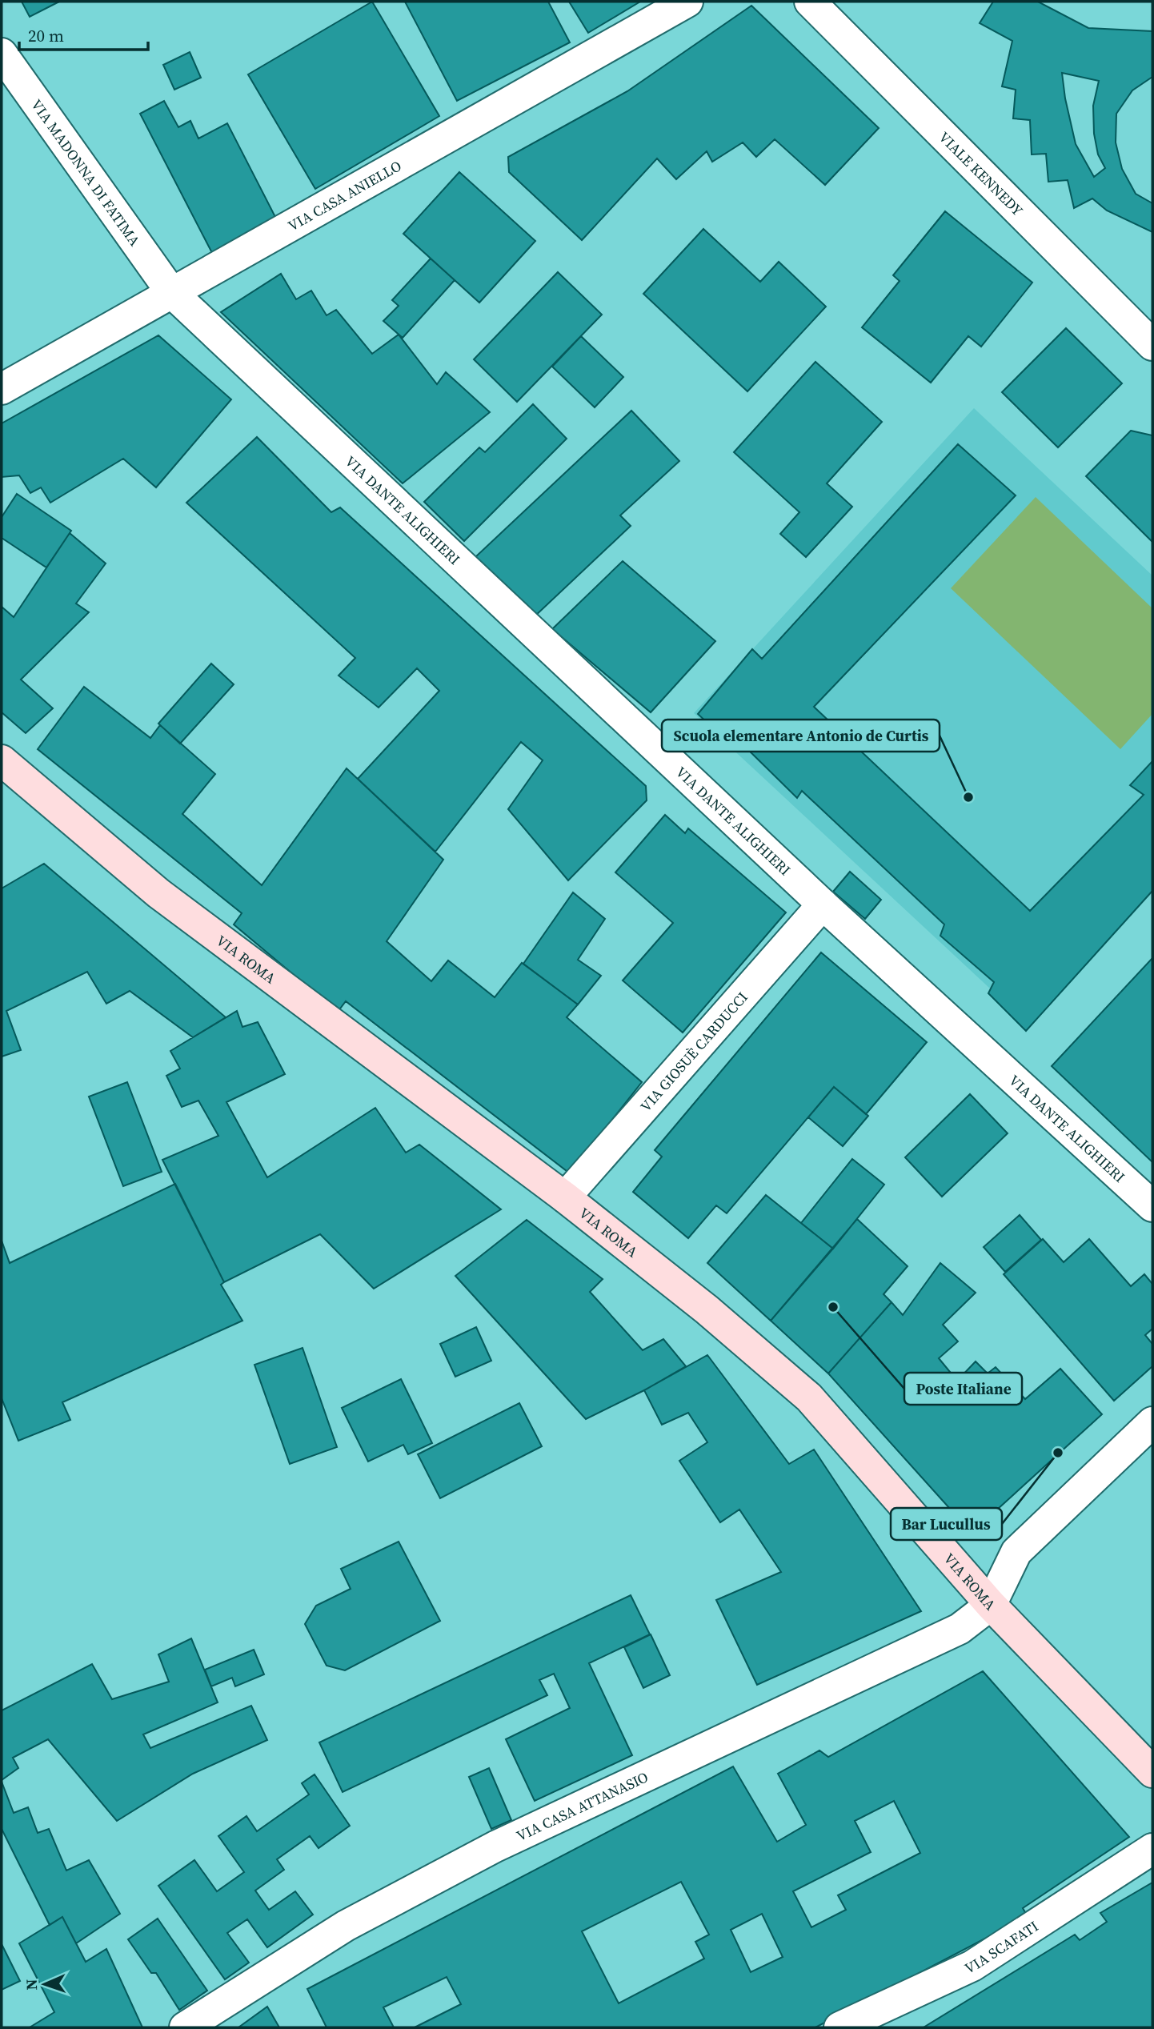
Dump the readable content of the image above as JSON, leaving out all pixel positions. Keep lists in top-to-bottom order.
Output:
{
  "streets": {
    "main road": ["VIA ROMA"],
    "street": [
      "VIA MADONNA DI FATIMA",
      "VIALE KENNEDY",
      "VIA CASA ANIELLO",
      "VIA DANTE ALIGHIERI",
      "VIA GIOSUÈ CARDUCCI",
      "VIA CASA ATTANASIO",
      "VIA SCAFATI"
    ]
  },
  "crossings": [
    ["VIA MADONNA DI FATIMA", "VIA CASA ANIELLO"],
    ["VIA MADONNA DI FATIMA", "VIA DANTE ALIGHIERI"],
    ["VIA CASA ANIELLO", "VIA DANTE ALIGHIERI"],
    ["VIA DANTE ALIGHIERI", "VIA GIOSUÈ CARDUCCI"],
    ["VIA ROMA", "VIA GIOSUÈ CARDUCCI"],
    ["VIA ROMA", "VIA CASA ATTANASIO"]
  ],
  "places": ["Scuola elementare Antonio de Curtis", "Poste Italiane", "Bar Lucullus"],
  "scale_bar": "20 m",
  "north": "left"
}
